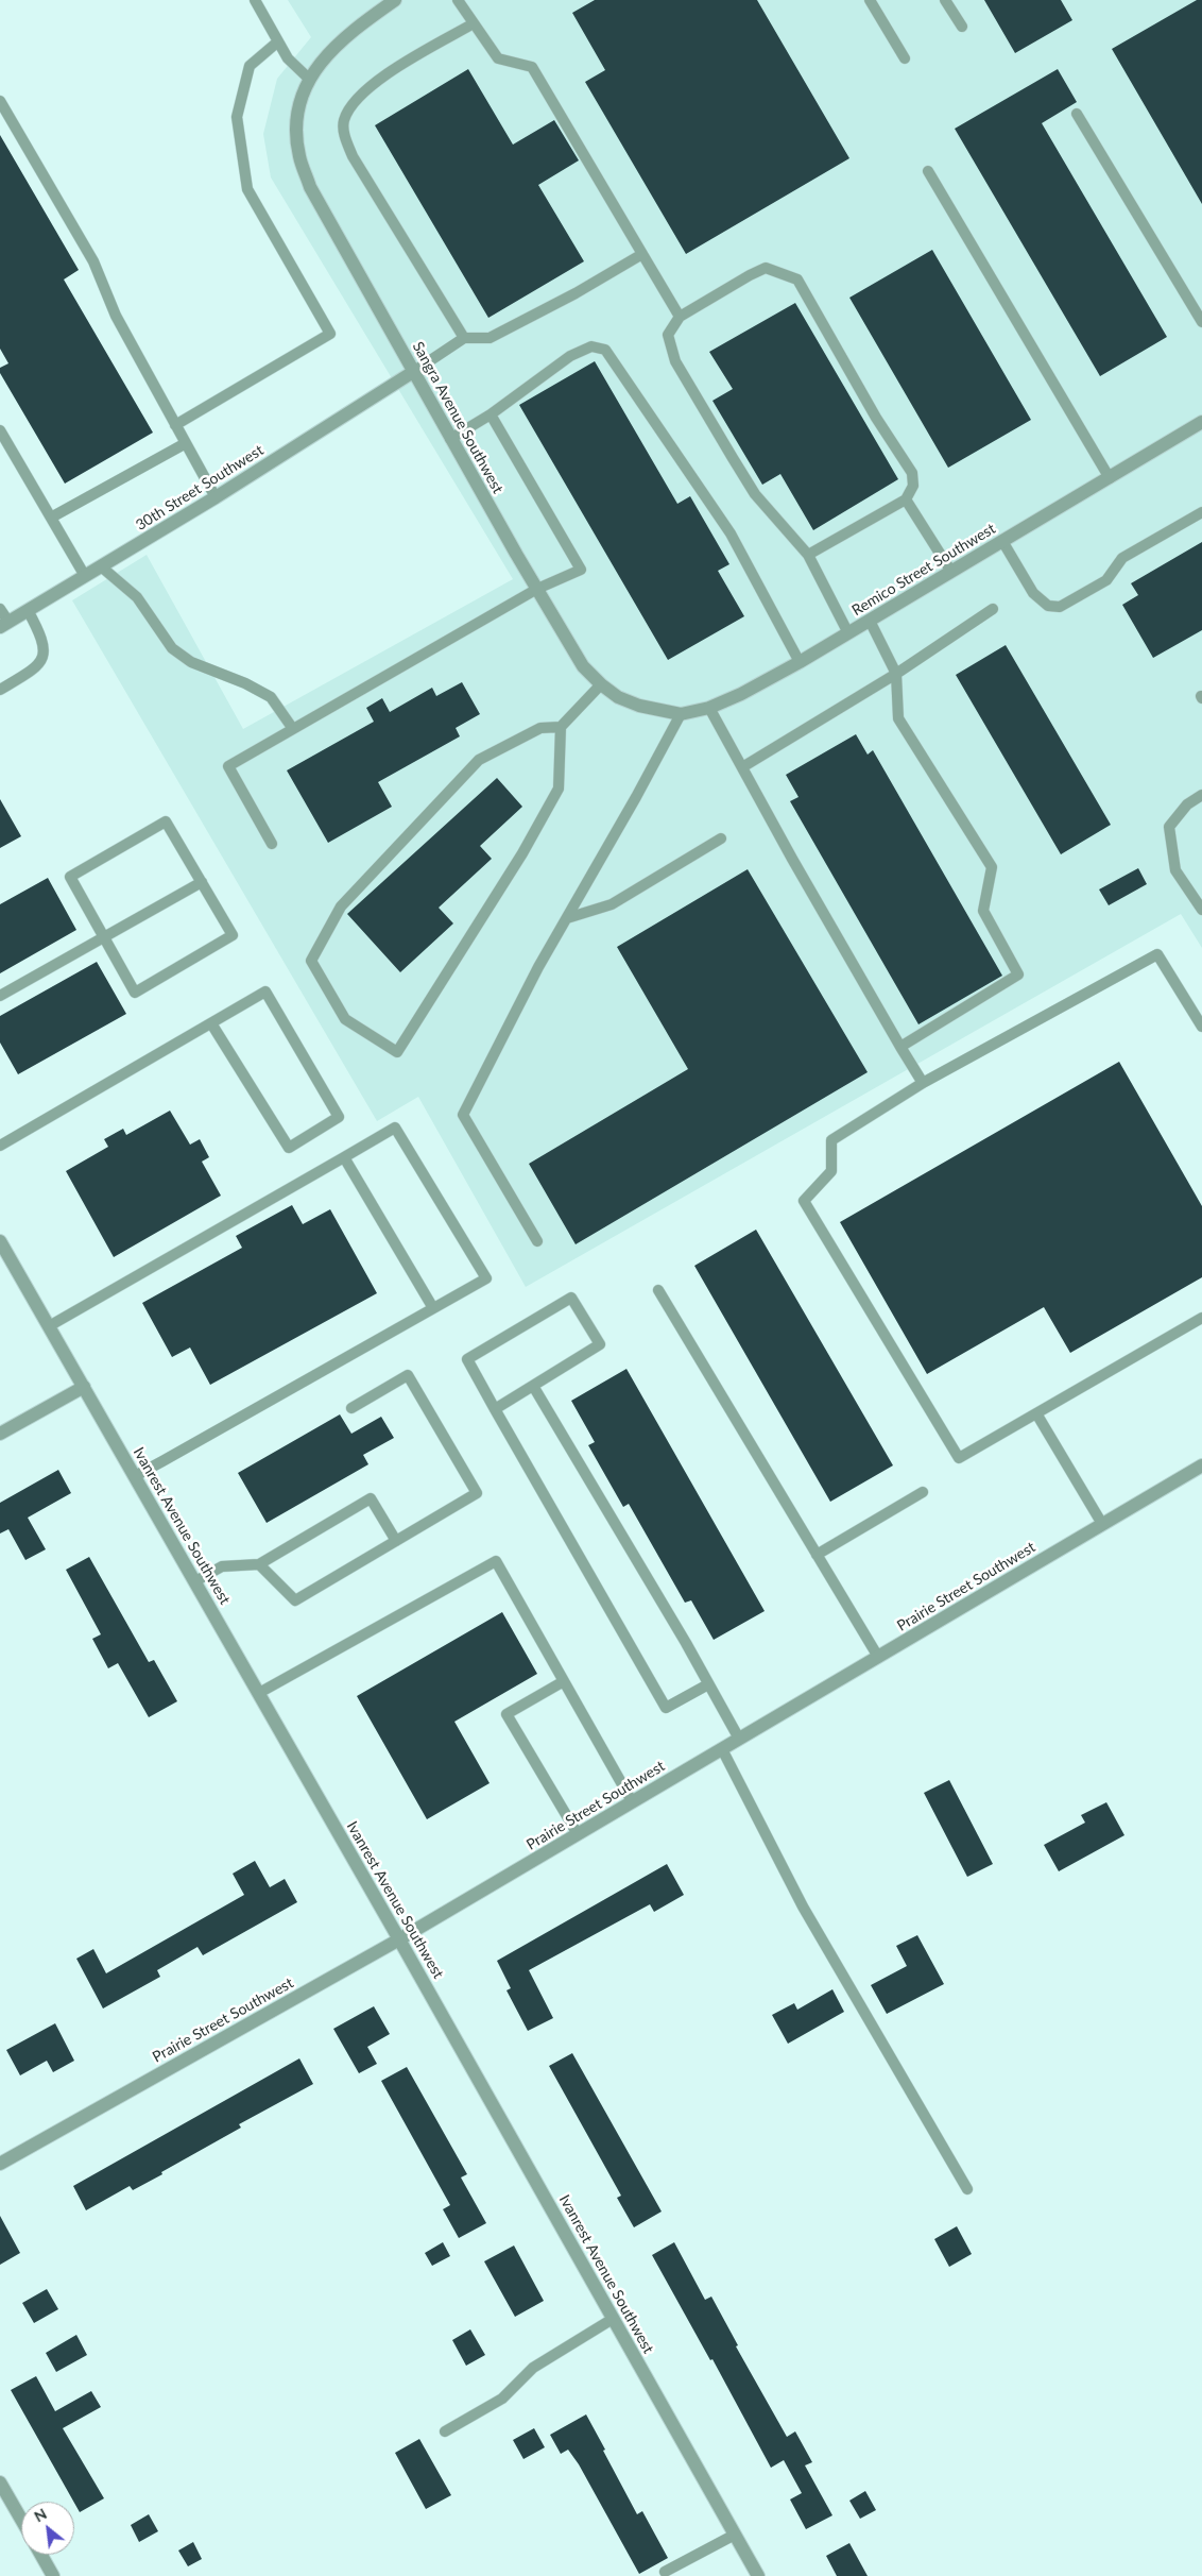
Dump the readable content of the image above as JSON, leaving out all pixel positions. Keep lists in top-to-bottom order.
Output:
{
  "streets": {
    "street": [
      "Sangra Avenue Southwest",
      "30th Street Southwest",
      "Remico Street Southwest",
      "Ivanrest Avenue Southwest",
      "Prairie Street Southwest"
    ]
  },
  "crossings": [
    ["Sangra Avenue Southwest", "30th Street Southwest"],
    ["Sangra Avenue Southwest", "Remico Street Southwest"],
    ["Ivanrest Avenue Southwest", "Prairie Street Southwest"]
  ],
  "north": "top left"
}
